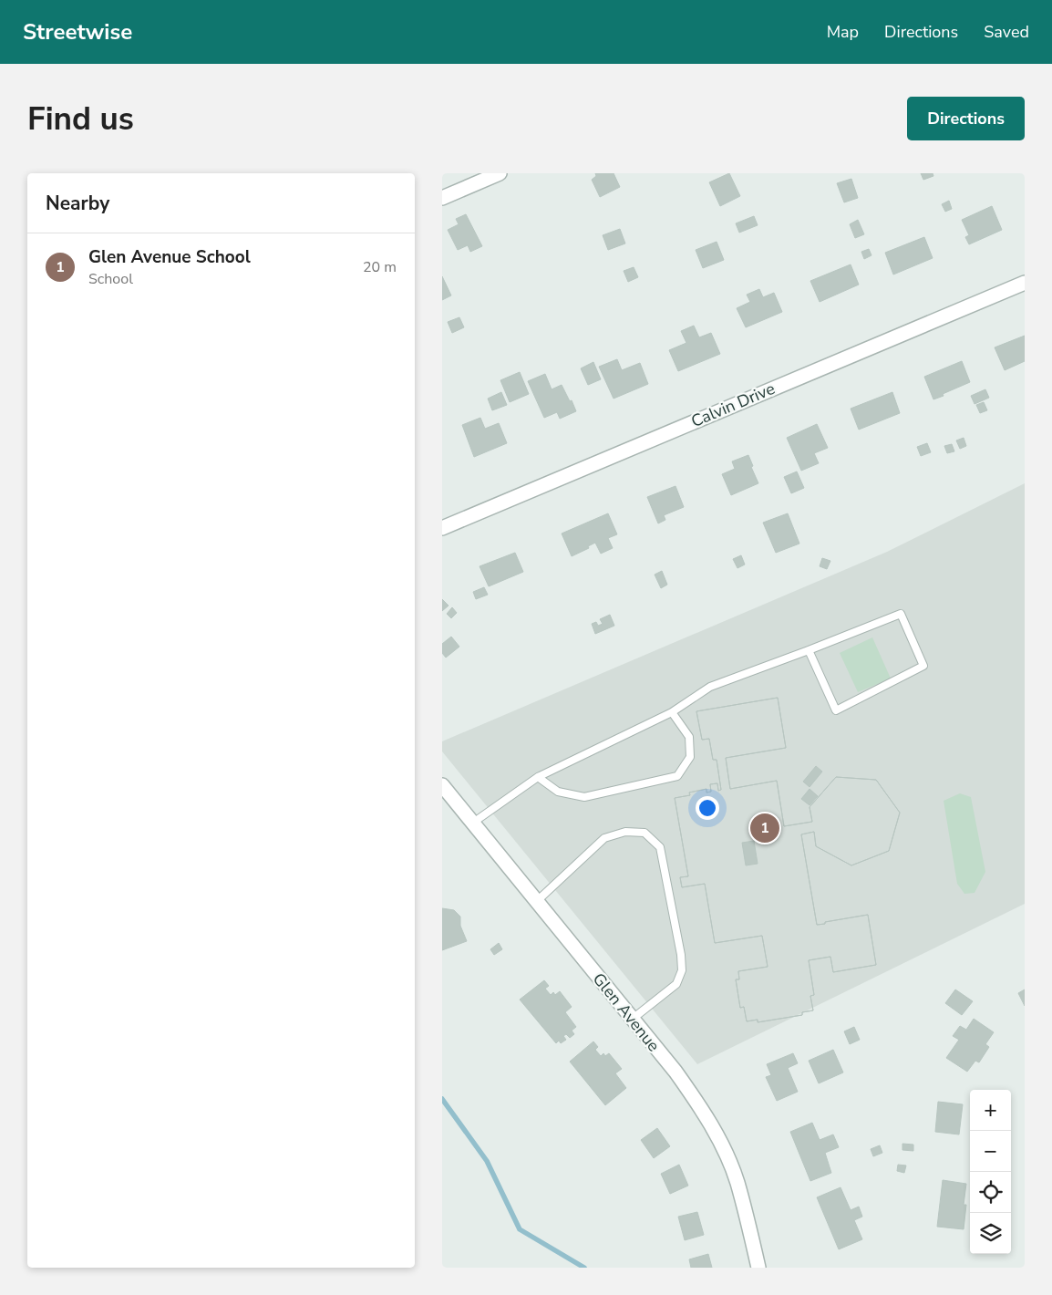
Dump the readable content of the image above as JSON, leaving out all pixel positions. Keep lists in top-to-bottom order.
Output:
{
  "streets": {
    "street": ["Calvin Drive", "Glen Avenue"]
  },
  "page": {
    "header": "Streetwise",
    "nav": ["Map", "Directions", "Saved"],
    "buttons": "Directions",
    "title": "Find us",
    "heading": "Nearby",
    "list": [
      {
        "mark": "1",
        "name": "Glen Avenue School",
        "note": "School",
        "value": "20 m"
      }
    ],
    "pins": "1",
    "map_buttons": ["+", "−"]
  }
}
